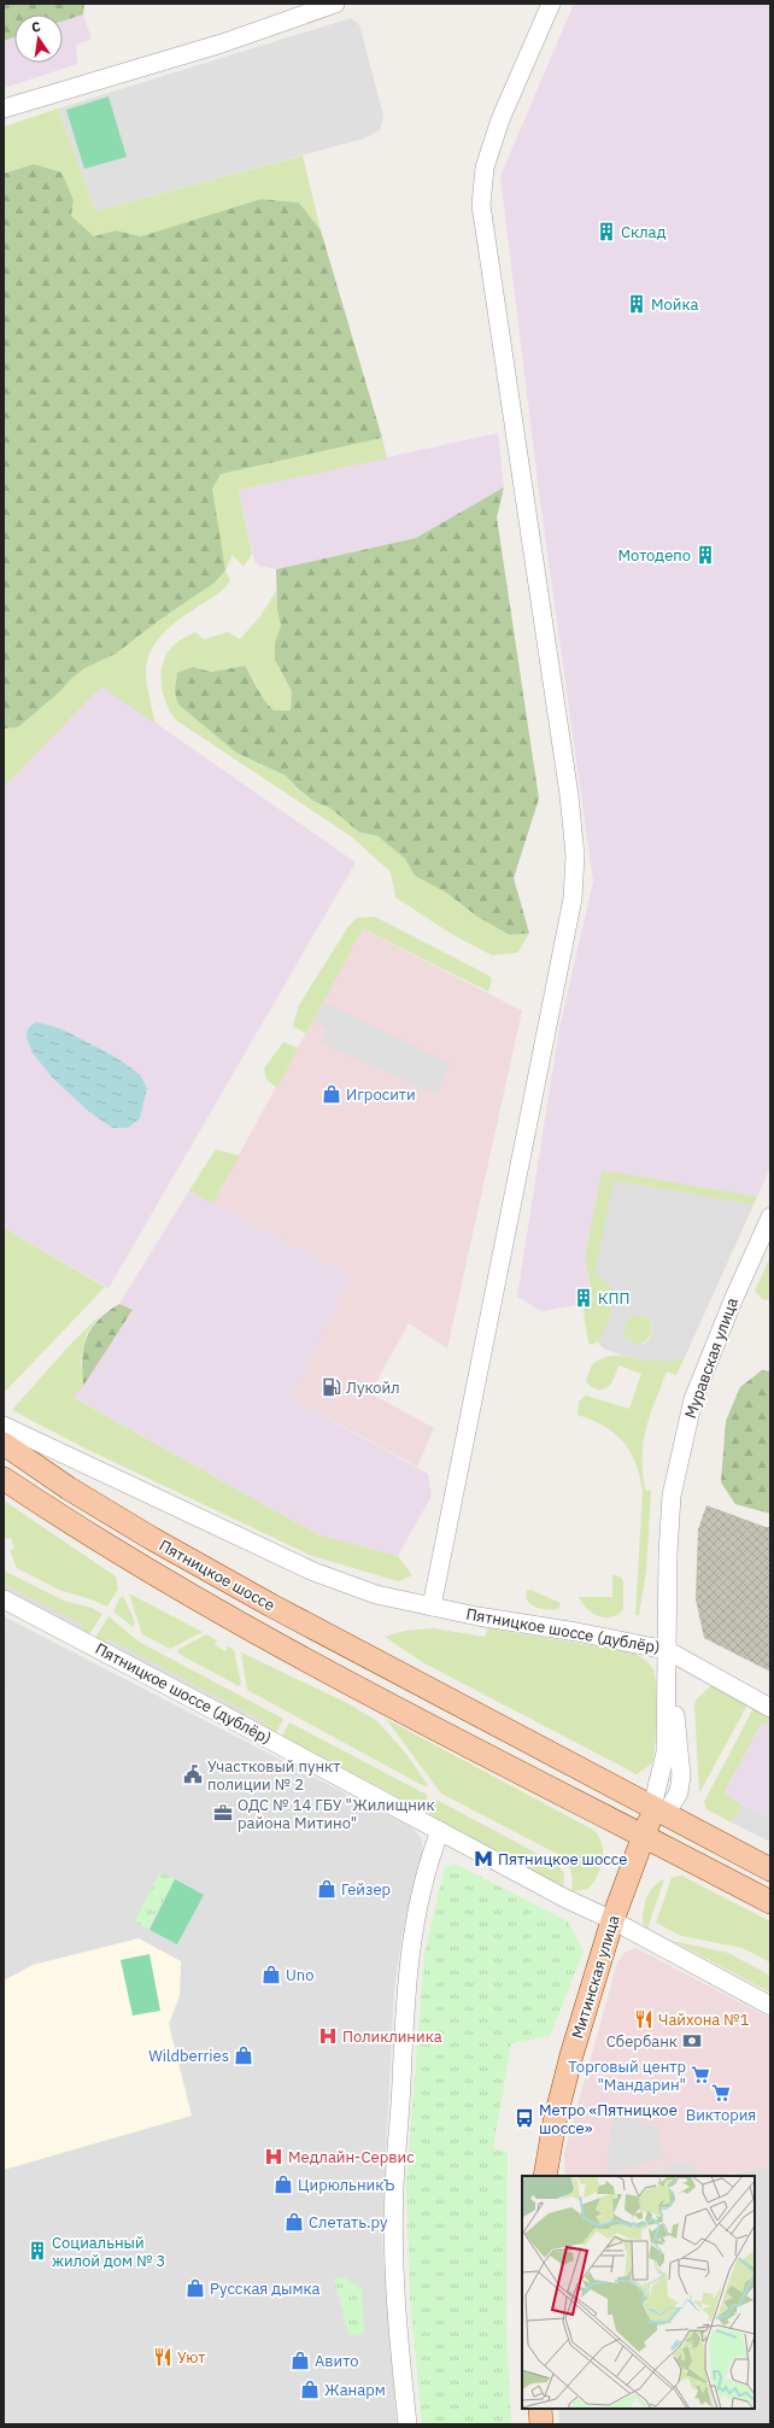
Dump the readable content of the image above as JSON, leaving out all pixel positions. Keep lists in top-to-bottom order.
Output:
{
  "streets": {
    "main road": ["Пятницкое шоссе", "Митинская улица"],
    "street": ["Муравская улица", "Пятницкое шоссе (дублёр)"]
  },
  "crossings": [
    ["Муравская улица", "Пятницкое шоссе"],
    ["Муравская улица", "Пятницкое шоссе (дублёр)"],
    ["Муравская улица", "Митинская улица"],
    ["Пятницкое шоссе", "Митинская улица"],
    ["Пятницкое шоссе (дублёр)", "Митинская улица"]
  ],
  "places": {
    "building": [
      "Склад",
      "Мойка",
      "Мотодепо",
      "КПП",
      "Социальный жилой дом № 3"
    ],
    "shop": [
      "Игросити",
      "Гейзер",
      "Uno",
      "Wildberries",
      "ЦирюльникЪ",
      "Слетать.ру",
      "Русская дымка",
      "Авито",
      "Жанарм"
    ],
    "fuel station": ["Лукойл"],
    "public building": ["Участковый пункт полиции № 2"],
    "office": ["ОДС № 14 ГБУ \"Жилищник района Митино\""],
    "metro station": ["Пятницкое шоссе"],
    "restaurant": ["Чайхона №1", "Уют"],
    "hospital": ["Поликлиника", "Медлайн-Сервис"],
    "bank": ["Сбербанк"],
    "supermarket": ["Торговый центр \"Мандарин\"", "Виктория"],
    "bus stop": ["Метро «Пятницкое шоссе»"]
  },
  "north": "top"
}
